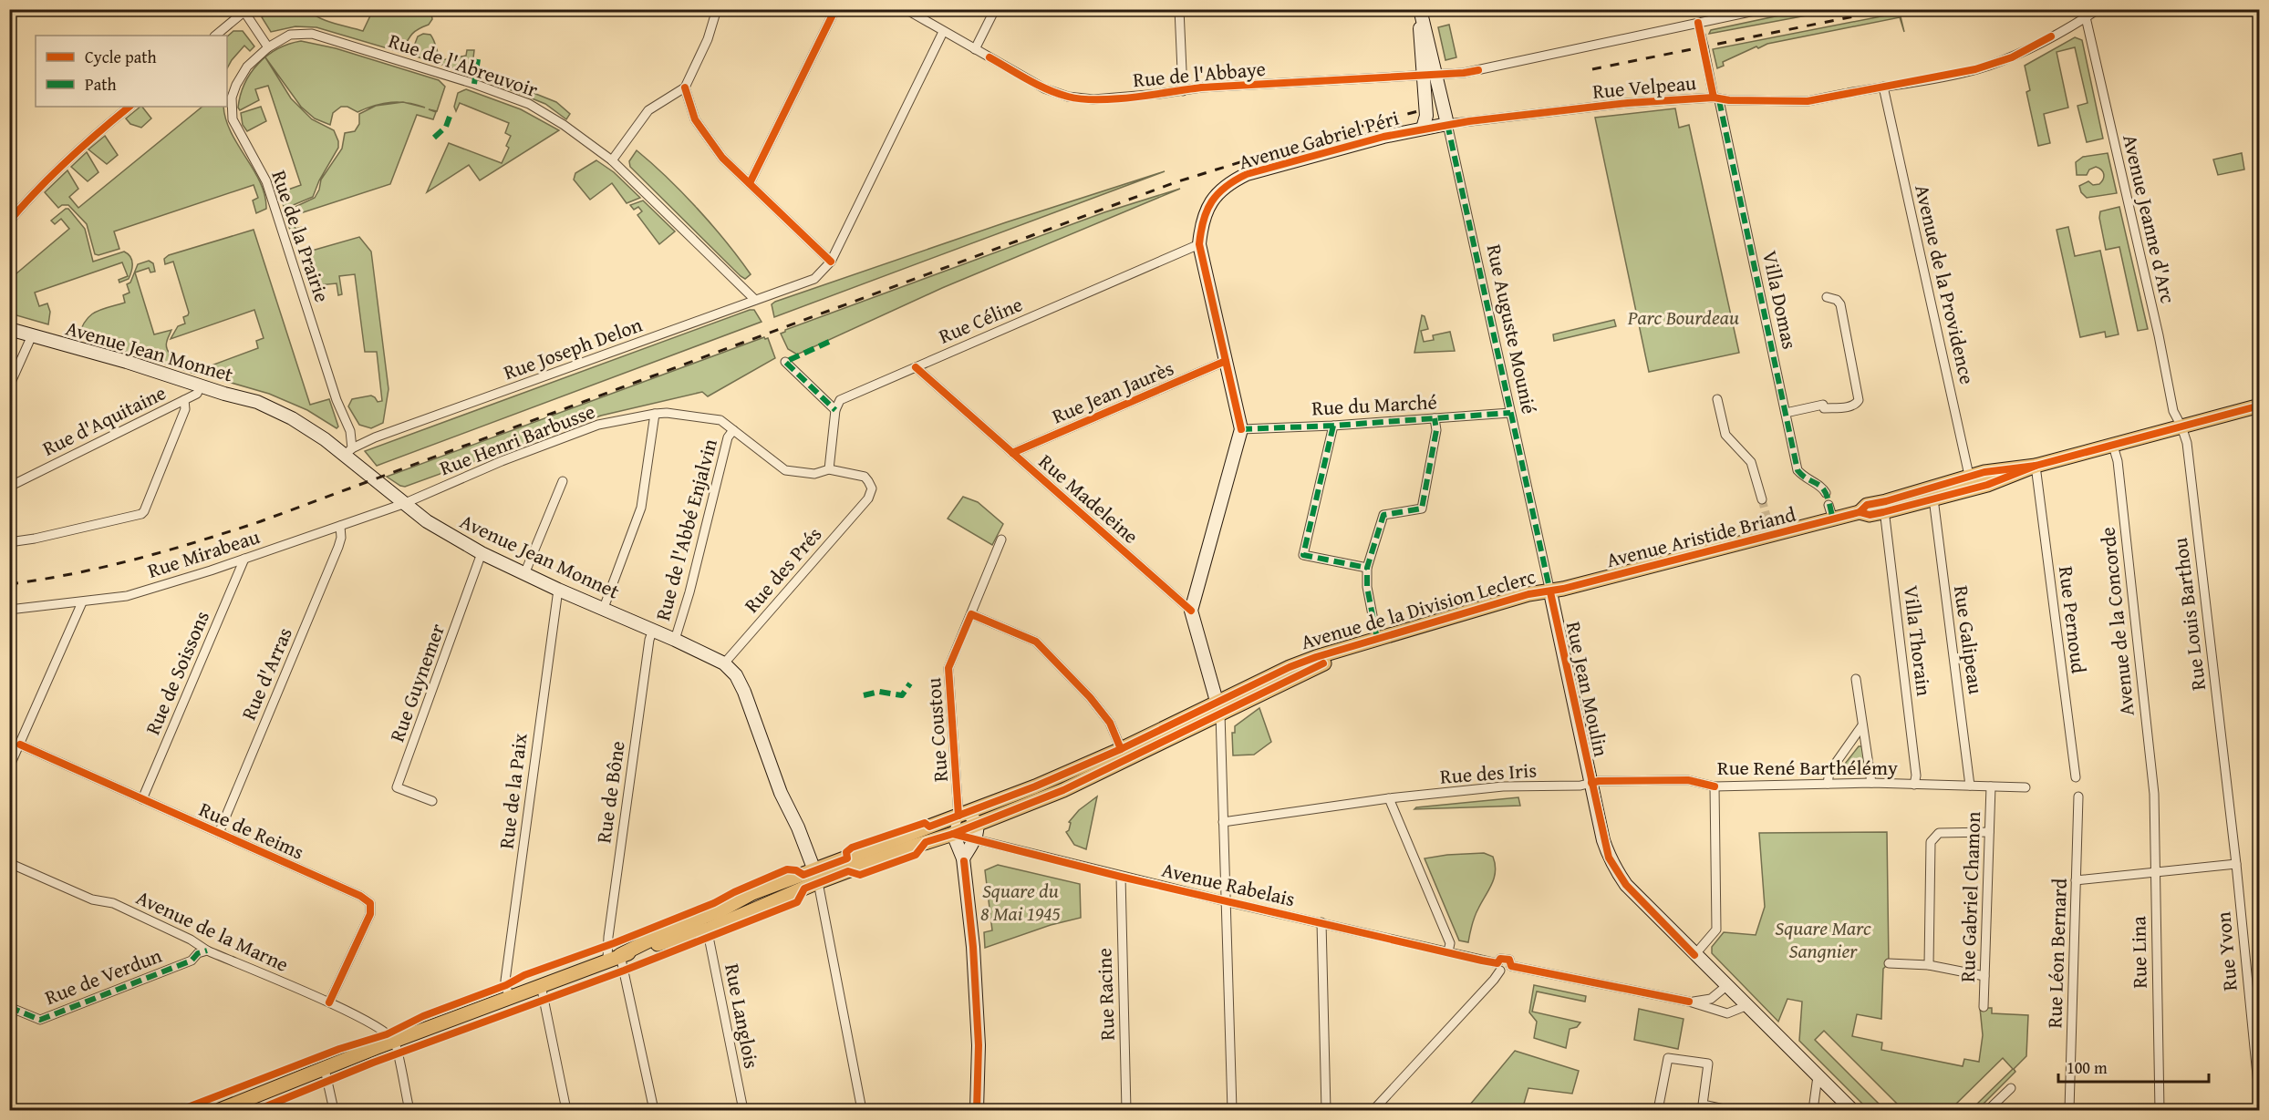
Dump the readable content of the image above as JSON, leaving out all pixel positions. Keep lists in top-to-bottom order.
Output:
{
  "streets": {
    "main road": [
      "Avenue Gabriel Péri",
      "Rue Auguste Mounié",
      "Avenue Jean Monnet",
      "Avenue Aristide Briand",
      "Avenue de la Division Leclerc",
      "Rue Jean Moulin"
    ],
    "street": [
      "Rue de l'Abreuvoir",
      "Rue de l'Abbaye",
      "Rue Velpeau",
      "Avenue Jeanne d'Arc",
      "Rue de la Prairie",
      "Avenue de la Providence",
      "Villa Domas",
      "Rue Céline",
      "Rue Joseph Delon",
      "Rue Jean Jaurès",
      "Rue du Marché",
      "Rue d'Aquitaine",
      "Rue Henri Barbusse",
      "Rue Madeleine",
      "Rue de l'Abbé Enjalvin",
      "Rue Mirabeau",
      "Rue des Prés",
      "Rue Louis Barthou",
      "Rue Pernoud",
      "Avenue de la Concorde",
      "Rue Galipeau",
      "Villa Thorain",
      "Rue de Soissons",
      "Rue d'Arras",
      "Rue Guynemer",
      "Rue Coustou",
      "Rue René Barthélémy",
      "Rue des Iris",
      "Rue de la Paix",
      "Rue de Bône",
      "Rue de Reims",
      "Avenue Rabelais",
      "Rue Gabriel Chamon",
      "Avenue de la Marne",
      "Rue Yvon",
      "Rue Lina",
      "Rue Léon Bernard",
      "Rue de Verdun",
      "Rue Racine",
      "Rue Langlois"
    ]
  },
  "crossings": [
    ["Rue de l'Abreuvoir", "Rue de la Prairie"],
    ["Rue de l'Abreuvoir", "Rue Joseph Delon"],
    ["Rue de l'Abbaye", "Avenue Gabriel Péri"],
    ["Rue de l'Abbaye", "Villa Domas"],
    ["Rue de l'Abbaye", "Rue Auguste Mounié"],
    ["Rue Velpeau", "Avenue Gabriel Péri"],
    ["Rue Velpeau", "Avenue Jeanne d'Arc"],
    ["Rue Velpeau", "Avenue de la Providence"],
    ["Rue Velpeau", "Villa Domas"],
    ["Rue Velpeau", "Rue Auguste Mounié"],
    ["Avenue Gabriel Péri", "Rue Céline"],
    ["Avenue Gabriel Péri", "Rue Auguste Mounié"],
    ["Avenue Gabriel Péri", "Rue Jean Jaurès"],
    ["Avenue Gabriel Péri", "Rue du Marché"],
    ["Avenue Gabriel Péri", "Rue Madeleine"],
    ["Avenue Jeanne d'Arc", "Avenue Aristide Briand"],
    ["Avenue Jeanne d'Arc", "Rue Louis Barthou"],
    ["Rue de la Prairie", "Rue Joseph Delon"],
    ["Rue de la Prairie", "Avenue Jean Monnet"],
    ["Avenue de la Providence", "Avenue Aristide Briand"],
    ["Rue Céline", "Rue Madeleine"],
    ["Rue Auguste Mounié", "Rue du Marché"],
    ["Rue Auguste Mounié", "Avenue Aristide Briand"],
    ["Rue Auguste Mounié", "Avenue de la Division Leclerc"],
    ["Rue Auguste Mounié", "Rue Jean Moulin"],
    ["Rue Joseph Delon", "Avenue Jean Monnet"],
    ["Avenue Jean Monnet", "Rue d'Aquitaine"],
    ["Avenue Jean Monnet", "Rue Henri Barbusse"],
    ["Avenue Jean Monnet", "Rue de l'Abbé Enjalvin"],
    ["Avenue Jean Monnet", "Rue Mirabeau"],
    ["Avenue Jean Monnet", "Rue des Prés"],
    ["Avenue Jean Monnet", "Avenue de la Division Leclerc"],
    ["Avenue Jean Monnet", "Rue Guynemer"],
    ["Avenue Jean Monnet", "Rue de la Paix"],
    ["Avenue Jean Monnet", "Rue de Bône"],
    ["Rue Jean Jaurès", "Rue Madeleine"],
    ["Rue Henri Barbusse", "Rue de l'Abbé Enjalvin"],
    ["Rue Henri Barbusse", "Rue Mirabeau"],
    ["Rue Henri Barbusse", "Rue des Prés"],
    ["Avenue Aristide Briand", "Avenue de la Division Leclerc"],
    ["Avenue Aristide Briand", "Rue Louis Barthou"],
    ["Avenue Aristide Briand", "Rue Pernoud"],
    ["Avenue Aristide Briand", "Avenue de la Concorde"],
    ["Avenue Aristide Briand", "Rue Galipeau"],
    ["Avenue Aristide Briand", "Villa Thorain"],
    ["Avenue Aristide Briand", "Rue Jean Moulin"],
    ["Rue Mirabeau", "Rue de Soissons"],
    ["Rue Mirabeau", "Rue d'Arras"],
    ["Avenue de la Division Leclerc", "Rue Jean Moulin"],
    ["Avenue de la Division Leclerc", "Rue Coustou"],
    ["Avenue de la Division Leclerc", "Rue de la Paix"],
    ["Avenue de la Division Leclerc", "Rue de Bône"],
    ["Avenue de la Division Leclerc", "Avenue Rabelais"],
    ["Avenue de la Division Leclerc", "Avenue de la Marne"],
    ["Avenue de la Division Leclerc", "Rue Langlois"],
    ["Rue Louis Barthou", "Rue Yvon"],
    ["Avenue de la Concorde", "Rue Lina"],
    ["Rue Galipeau", "Rue René Barthélémy"],
    ["Villa Thorain", "Rue René Barthélémy"],
    ["Rue de Soissons", "Rue de Reims"],
    ["Rue d'Arras", "Rue de Reims"],
    ["Rue Jean Moulin", "Rue René Barthélémy"],
    ["Rue Jean Moulin", "Rue des Iris"],
    ["Rue Coustou", "Avenue Rabelais"],
    ["Rue René Barthélémy", "Rue des Iris"],
    ["Rue René Barthélémy", "Rue Gabriel Chamon"],
    ["Rue de Reims", "Avenue de la Marne"],
    ["Avenue Rabelais", "Rue Racine"],
    ["Avenue de la Marne", "Rue de Verdun"]
  ],
  "parks": ["Parc Bourdeau", "Square du 8 Mai 1945", "Square Marc Sangnier"],
  "legend": ["Cycle path", "Path"],
  "scale_bar": "100 m"
}
